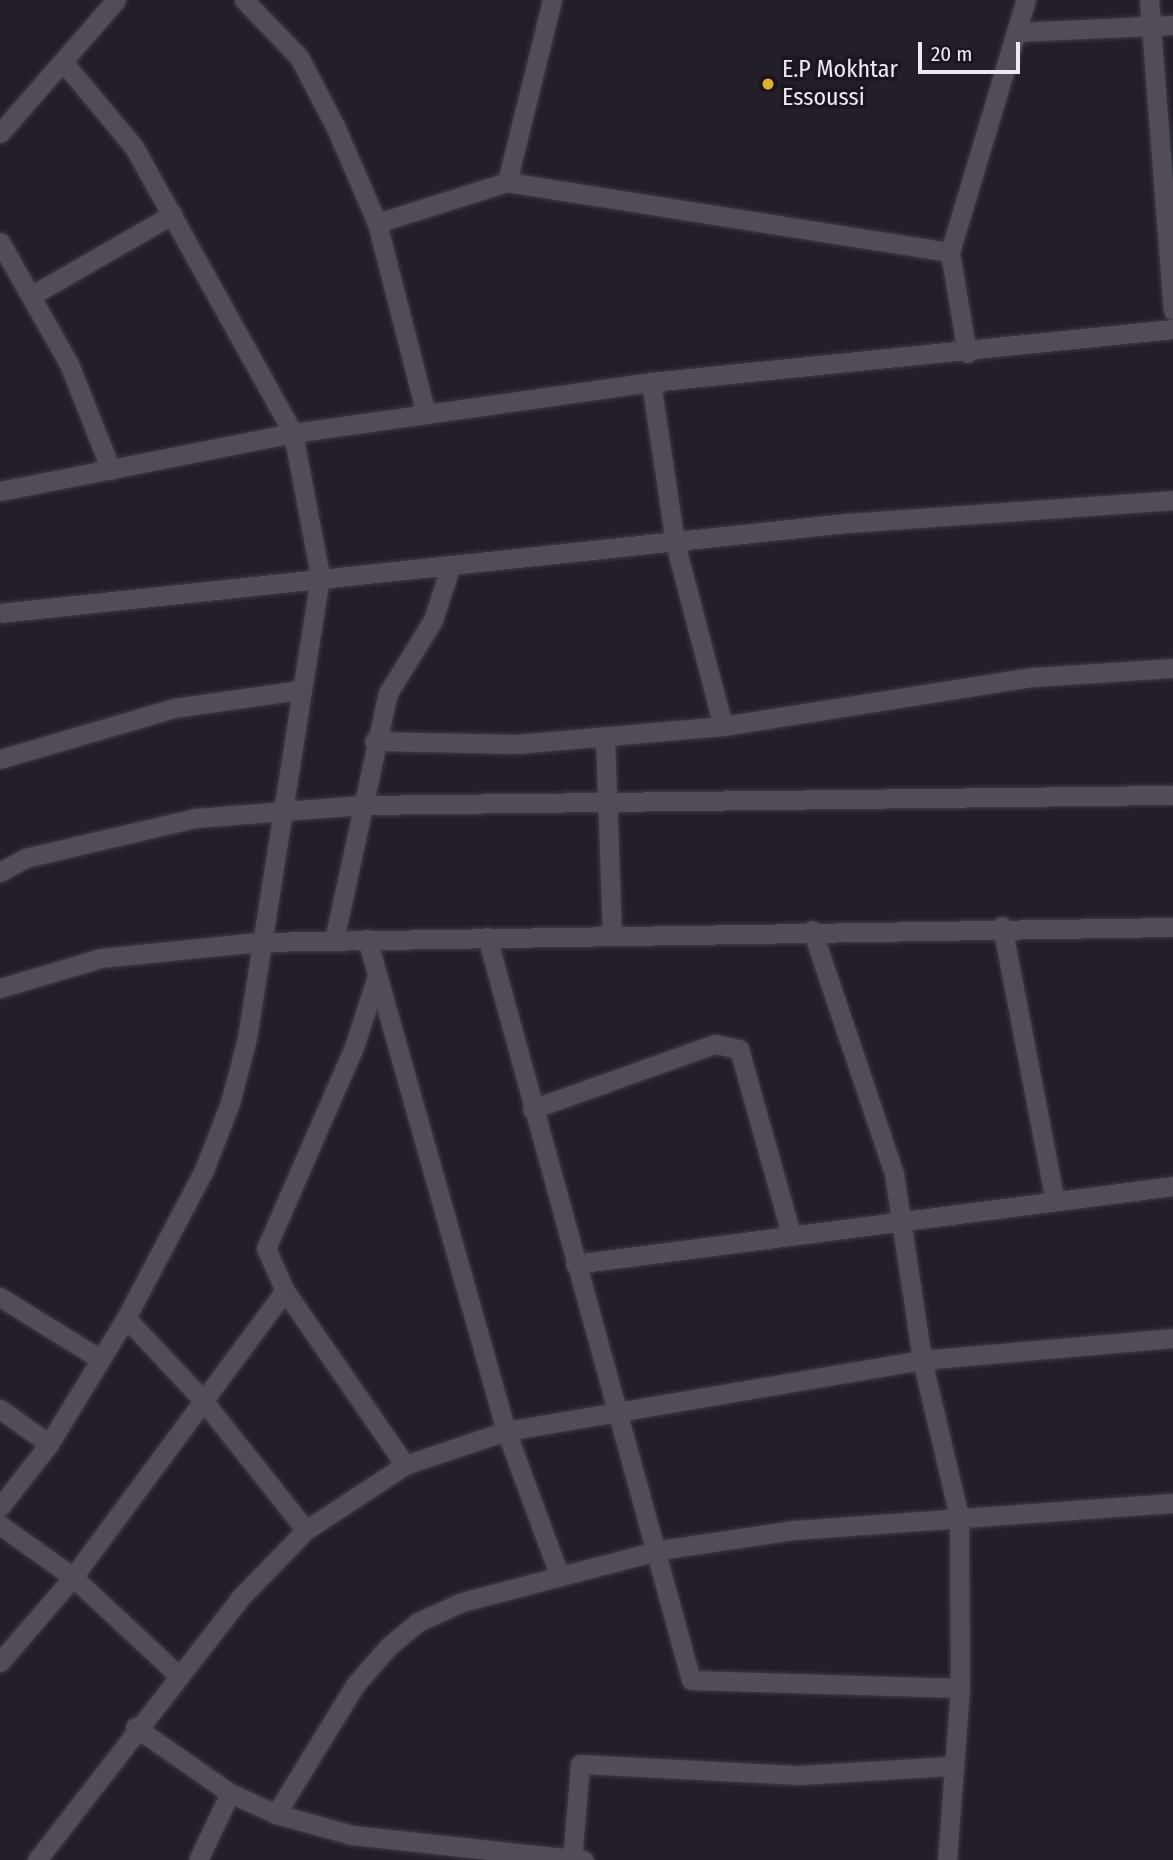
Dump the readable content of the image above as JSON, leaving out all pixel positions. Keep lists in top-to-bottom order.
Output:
{
  "places": ["E.P Mokhtar Essoussi"],
  "scale_bar": "20 m"
}
